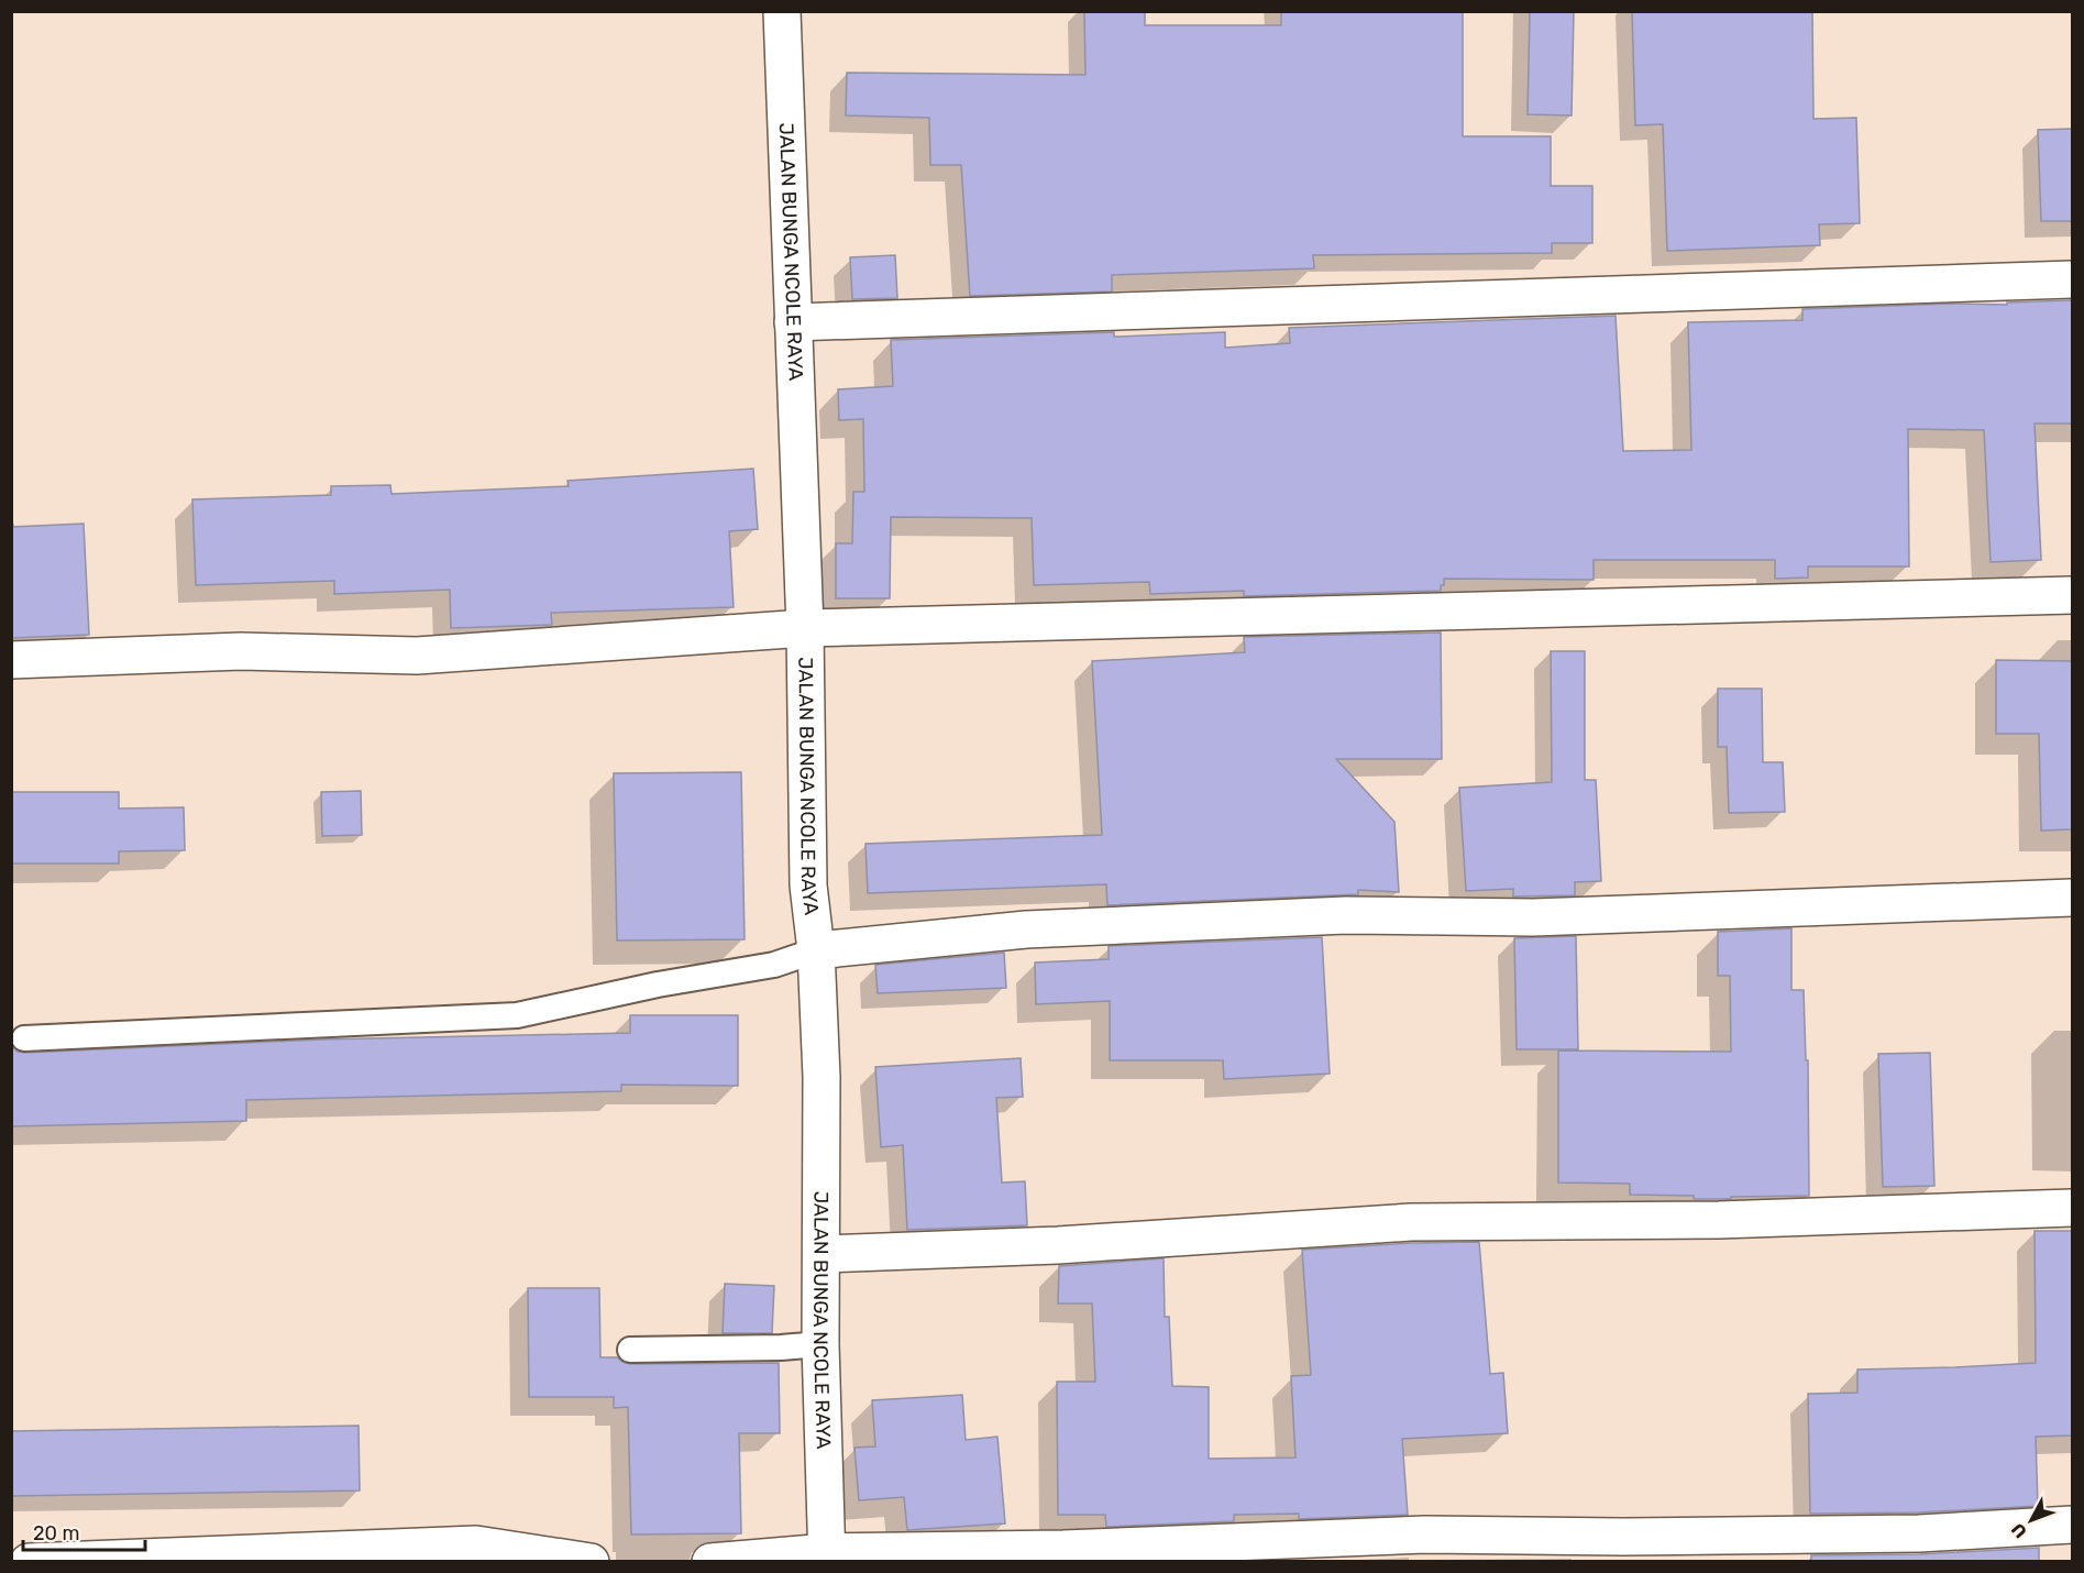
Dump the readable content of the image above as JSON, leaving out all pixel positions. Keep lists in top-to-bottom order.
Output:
{
  "streets": {
    "street": ["JALAN BUNGA NCOLE RAYA"]
  },
  "scale_bar": "20 m",
  "north": "bottom left"
}
